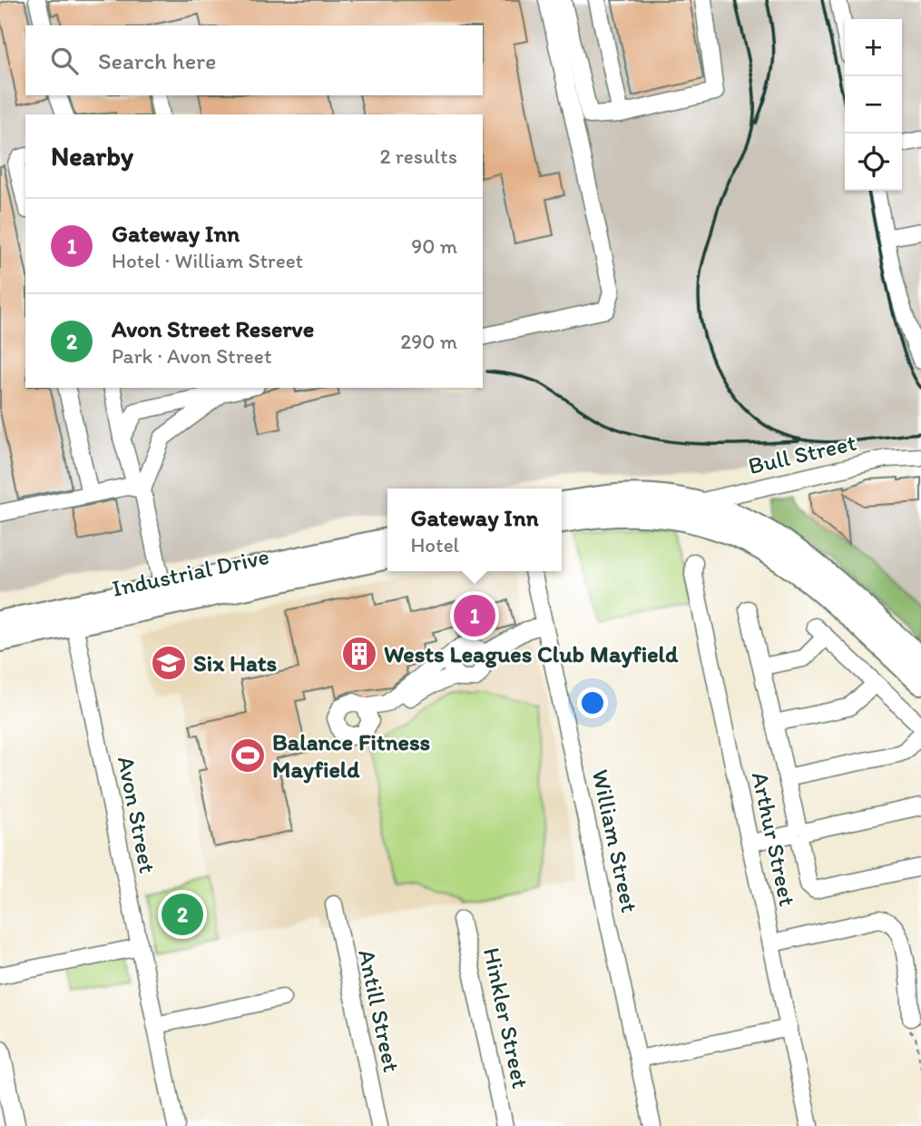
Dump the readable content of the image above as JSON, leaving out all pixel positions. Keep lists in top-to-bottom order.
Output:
{
  "streets": {
    "highway": ["Industrial Drive"],
    "street": [
      "Bull Street",
      "Avon Street",
      "Arthur Street",
      "William Street",
      "Antill Street",
      "Hinkler Street"
    ]
  },
  "crossings": [
    ["Industrial Drive", "Avon Street"]
  ],
  "places": {
    "building": ["Wests Leagues Club Mayfield"],
    "school or university": ["Six Hats"],
    "sports": ["Balance Fitness Mayfield"]
  },
  "page": {
    "map_buttons": ["+", "−"],
    "search": "Search here",
    "heading": ["Nearby", "2 results"],
    "list": [
      {
        "mark": "1",
        "name": "Gateway Inn",
        "note": "Hotel · William Street",
        "value": "90 m"
      },
      {
        "mark": "2",
        "name": "Avon Street Reserve",
        "note": "Park · Avon Street",
        "value": "290 m"
      }
    ],
    "popup": ["Gateway Inn", "Hotel"],
    "pins": ["1", "2"]
  }
}
